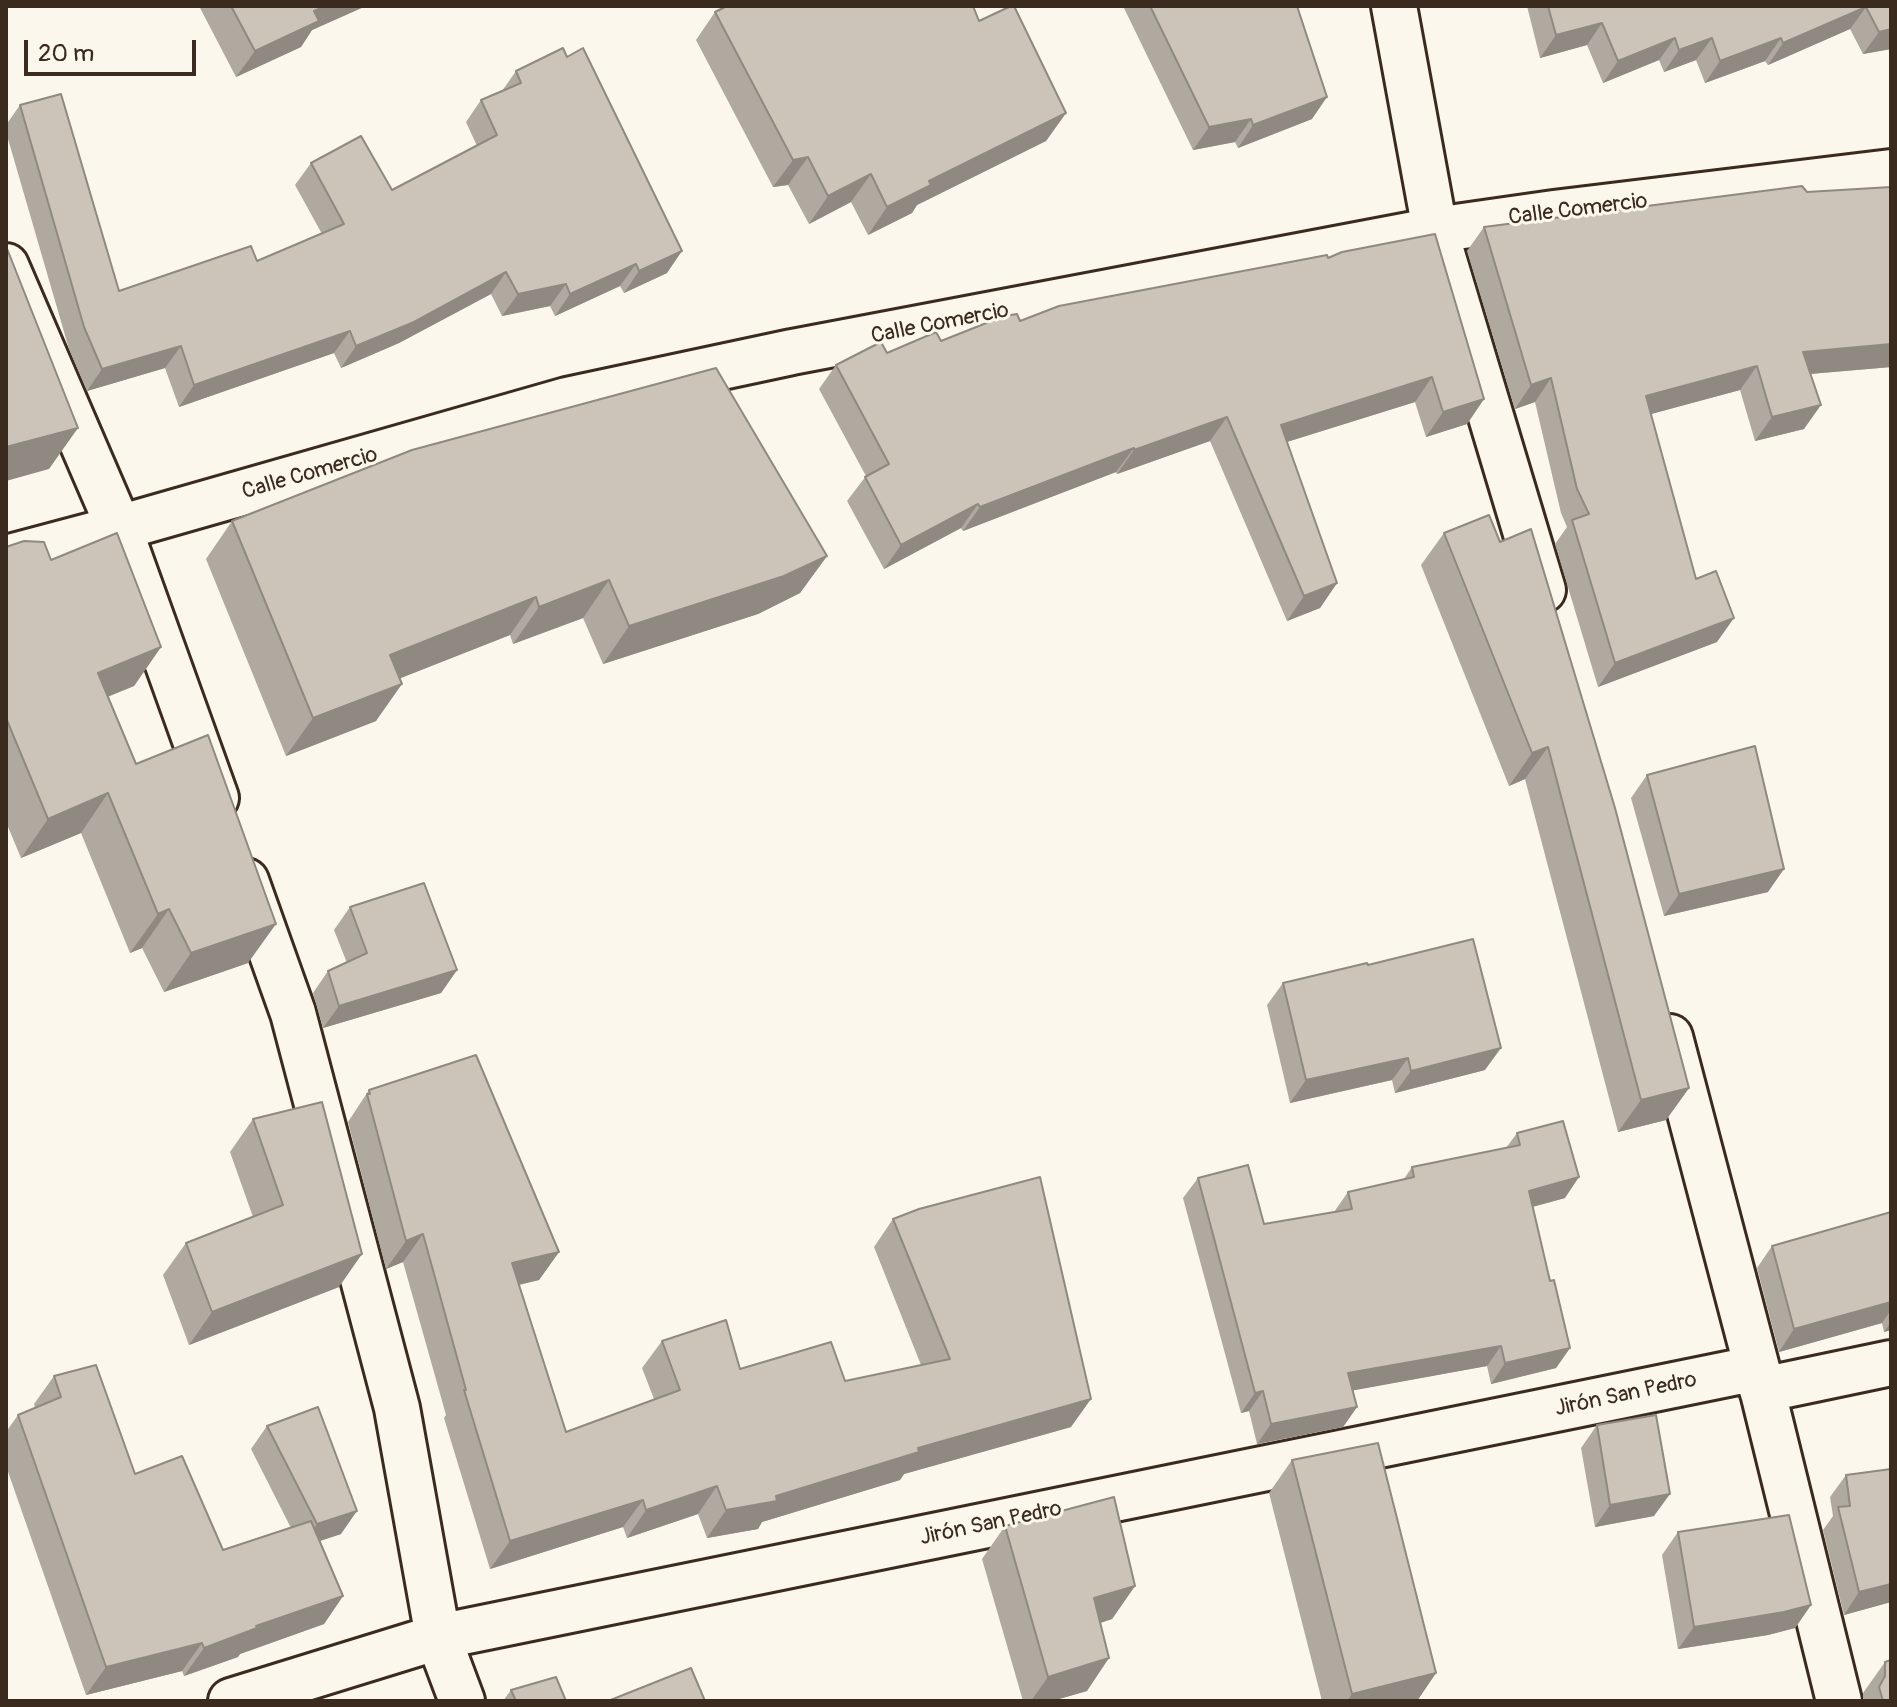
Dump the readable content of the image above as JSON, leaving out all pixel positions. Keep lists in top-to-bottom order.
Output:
{
  "streets": {
    "street": ["Calle Comercio", "Jirón San Pedro"]
  },
  "scale_bar": "20 m"
}
